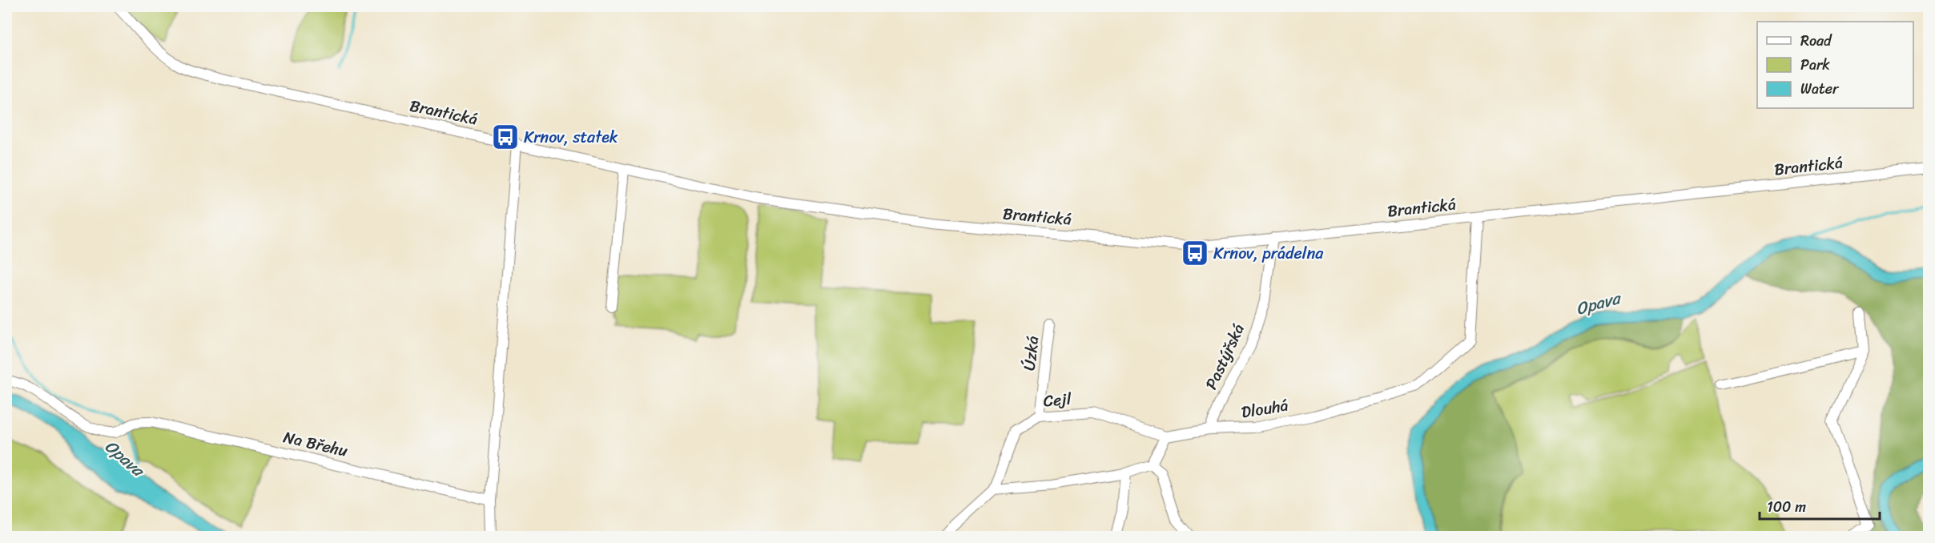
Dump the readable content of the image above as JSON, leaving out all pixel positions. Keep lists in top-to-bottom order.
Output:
{
  "streets": {
    "street": [
      "Brantická",
      "Úzká",
      "Pastýřská",
      "Cejl",
      "Dlouhá",
      "Na Břehu"
    ]
  },
  "crossings": [
    ["Brantická", "Pastýřská"],
    ["Brantická", "Dlouhá"],
    ["Úzká", "Cejl"],
    ["Pastýřská", "Dlouhá"],
    ["Cejl", "Dlouhá"]
  ],
  "water": ["Opava"],
  "places": {
    "bus stop": ["Krnov, statek", "Krnov, prádelna"]
  },
  "legend": ["Road", "Park", "Water"],
  "scale_bar": "100 m"
}
